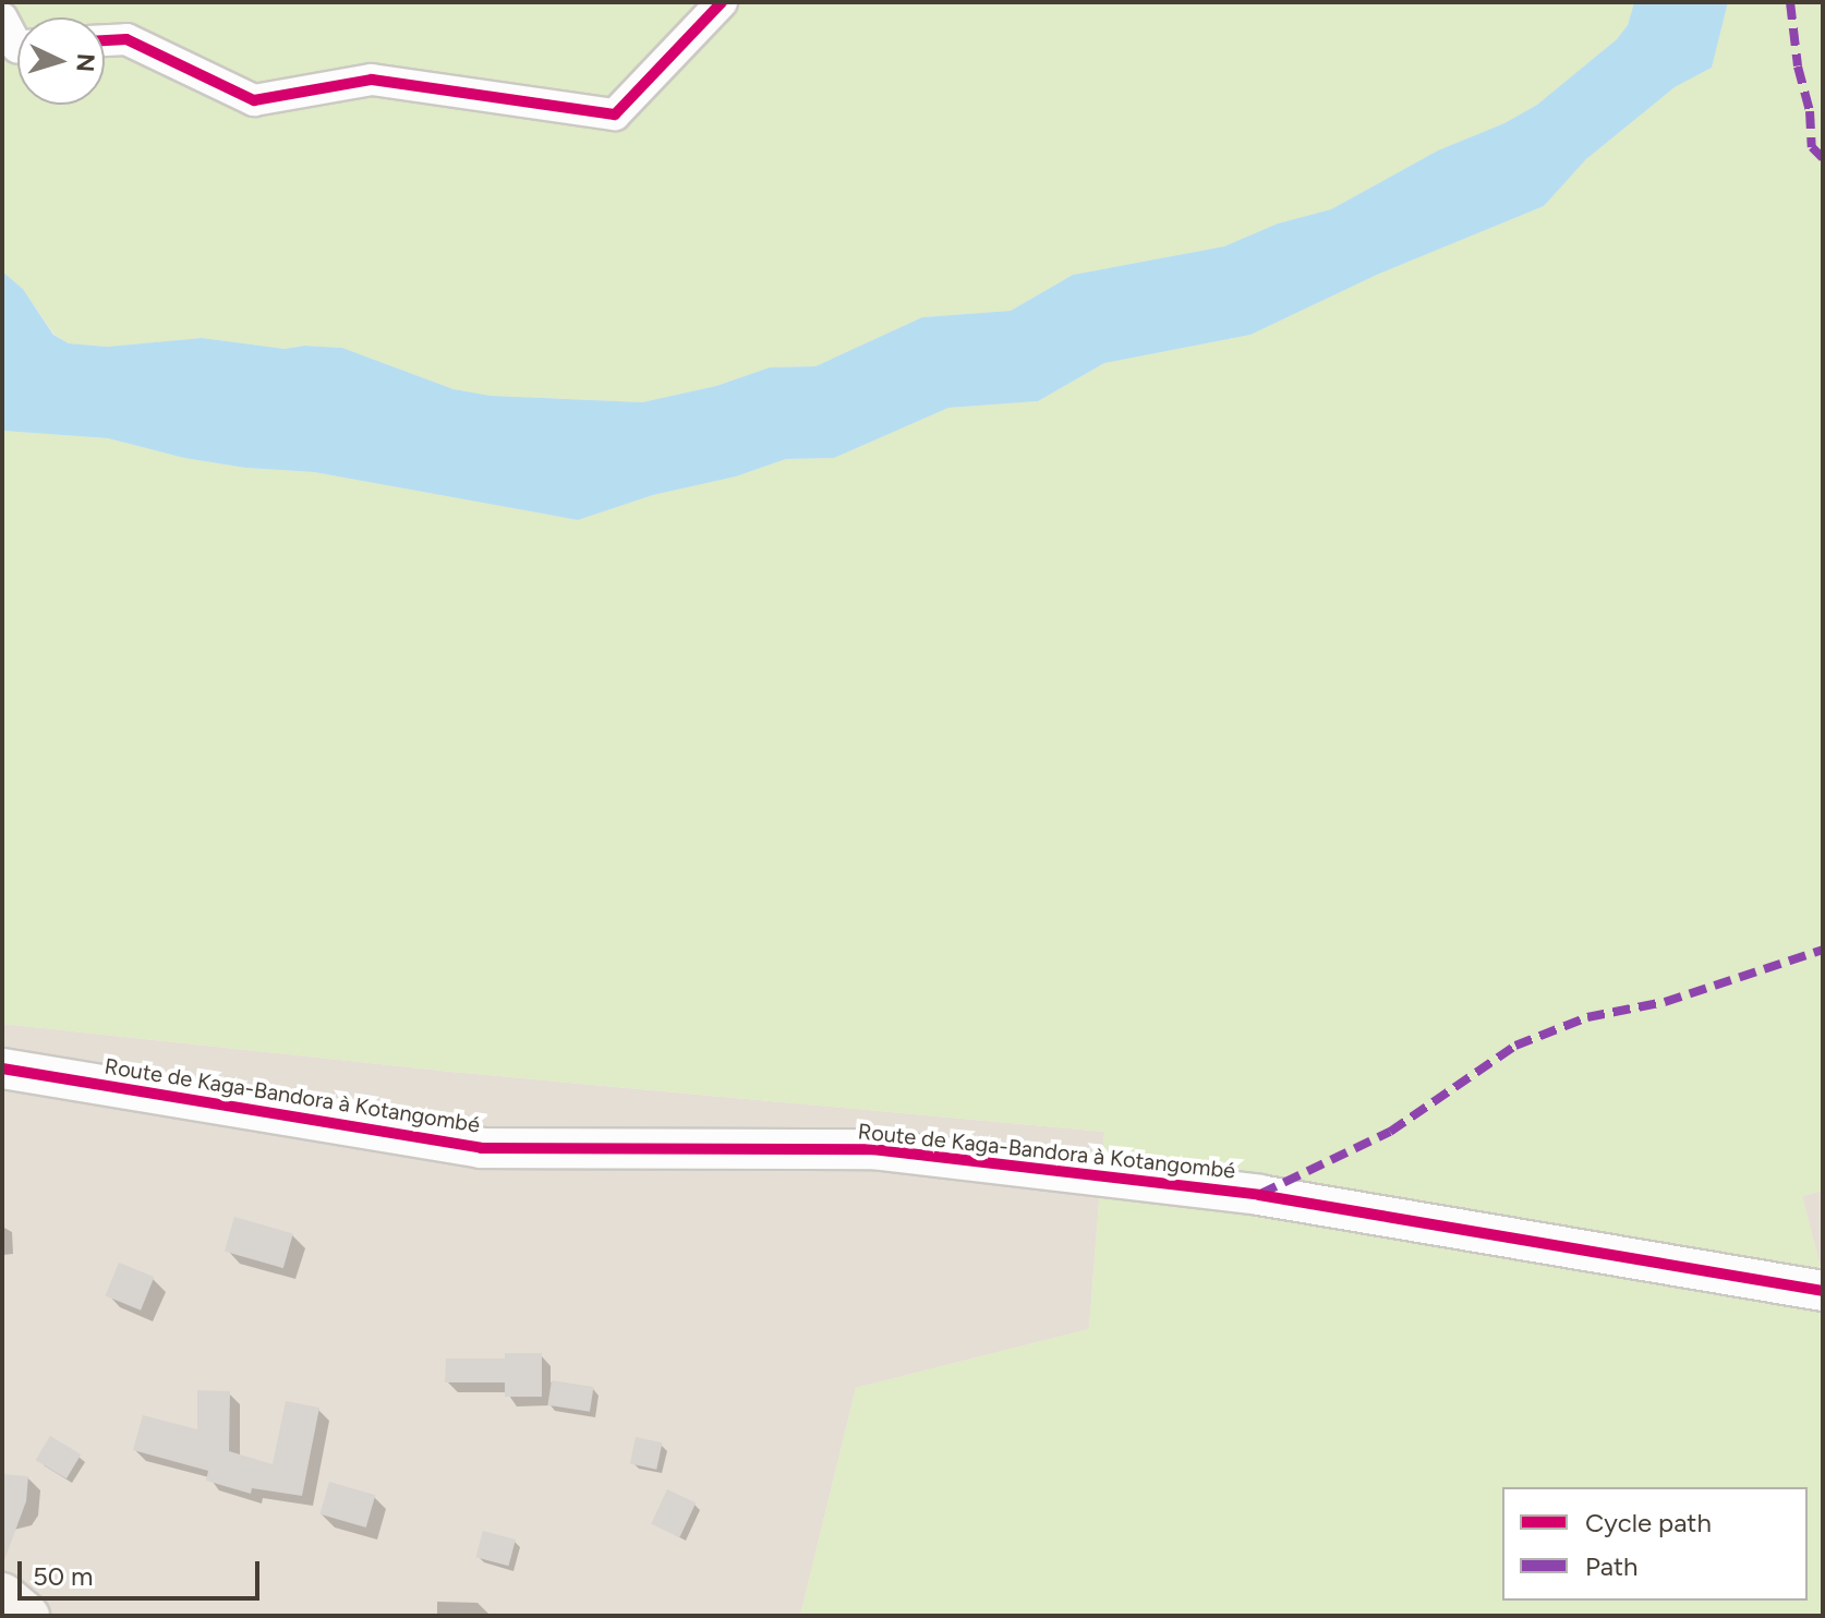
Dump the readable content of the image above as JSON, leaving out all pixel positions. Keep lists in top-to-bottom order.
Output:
{
  "streets": {
    "street": ["Route de Kaga-Bandora à Kotangombé"]
  },
  "legend": ["Cycle path", "Path"],
  "scale_bar": "50 m",
  "north": "right"
}
